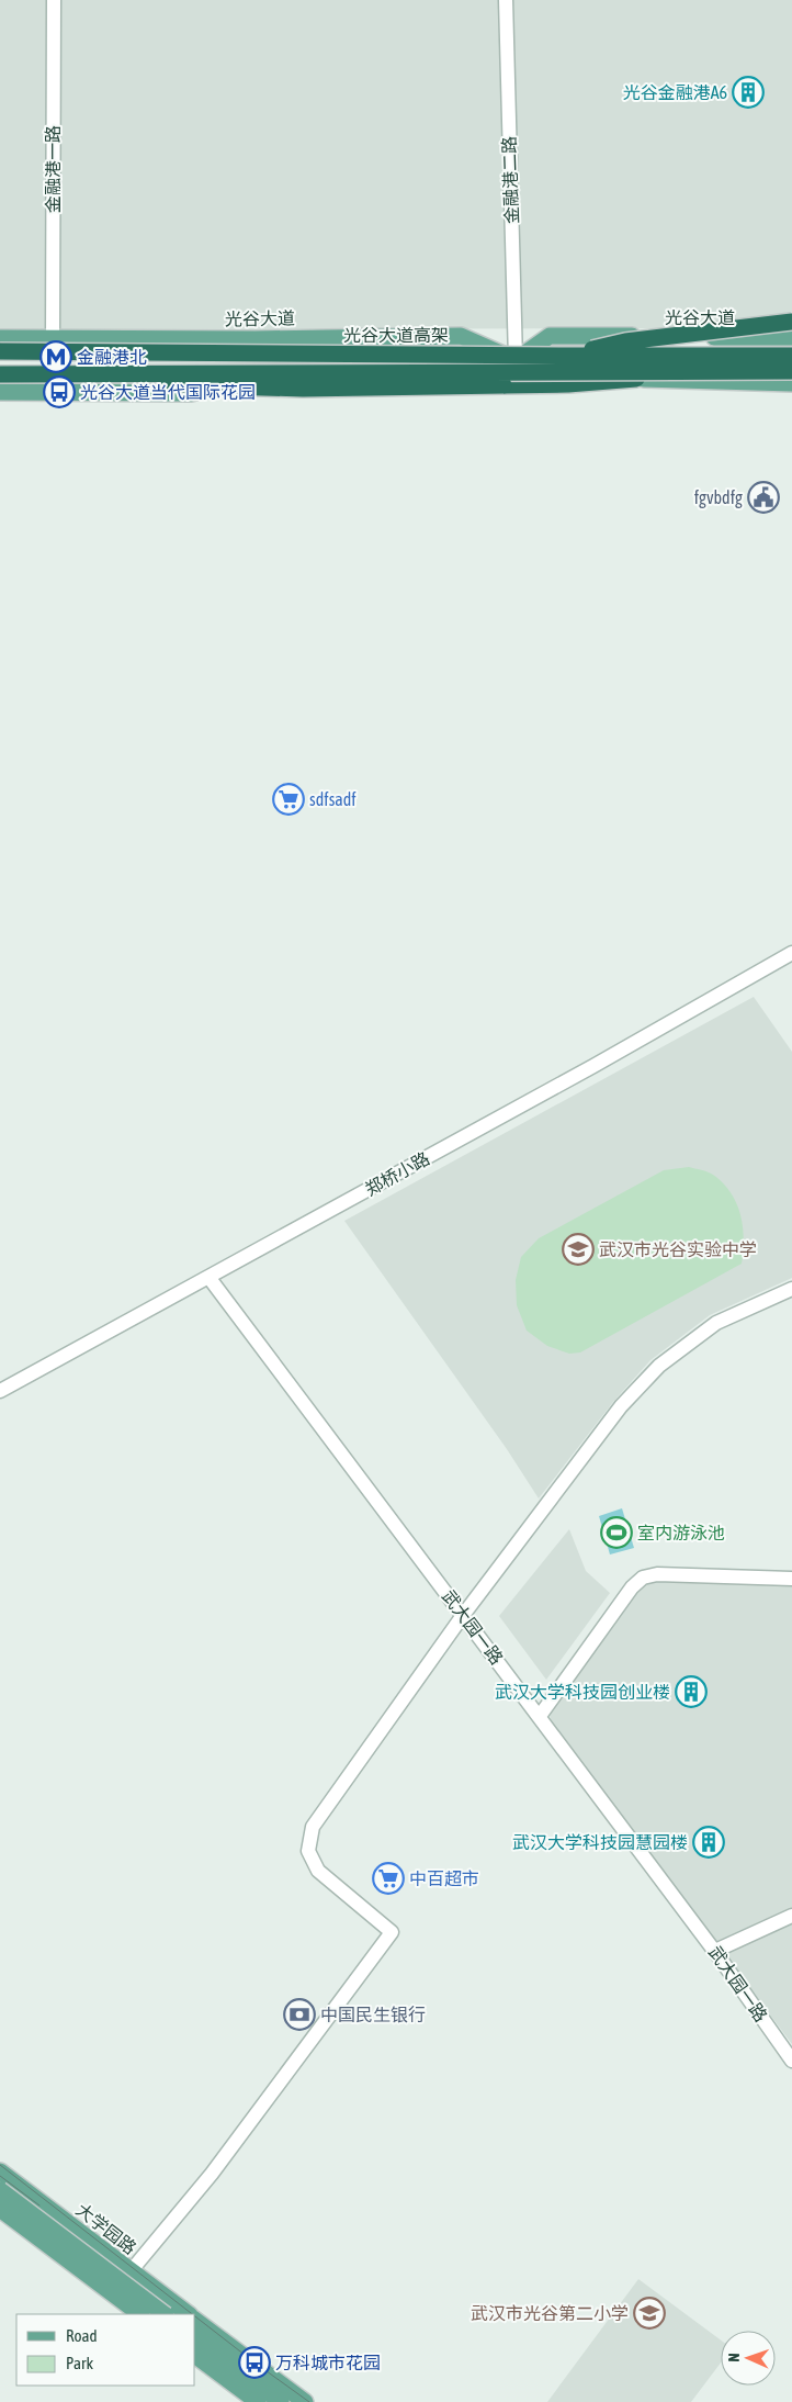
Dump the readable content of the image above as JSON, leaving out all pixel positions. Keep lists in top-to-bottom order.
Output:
{
  "streets": {
    "highway": ["光谷大道高架"],
    "main road": ["光谷大道", "大学园路"],
    "street": [
      "金融港一路",
      "金融港二路",
      "郑桥小路",
      "武大园一路"
    ]
  },
  "crossings": [
    ["金融港一路", "光谷大道"],
    ["金融港二路", "光谷大道"],
    ["郑桥小路", "武大园一路"]
  ],
  "places": {
    "building": ["光谷金融港A6", "武汉大学科技园创业楼", "武汉大学科技园慧园楼"],
    "metro station": ["金融港北"],
    "bus stop": ["光谷大道当代国际花园", "万科城市花园"],
    "public building": ["fgvbdfg"],
    "supermarket": ["sdfsadf", "中百超市"],
    "school or university": ["武汉市光谷实验中学", "武汉市光谷第二小学"],
    "sports": ["室内游泳池"],
    "bank": ["中国民生银行"]
  },
  "legend": ["Road", "Park"],
  "north": "left"
}
